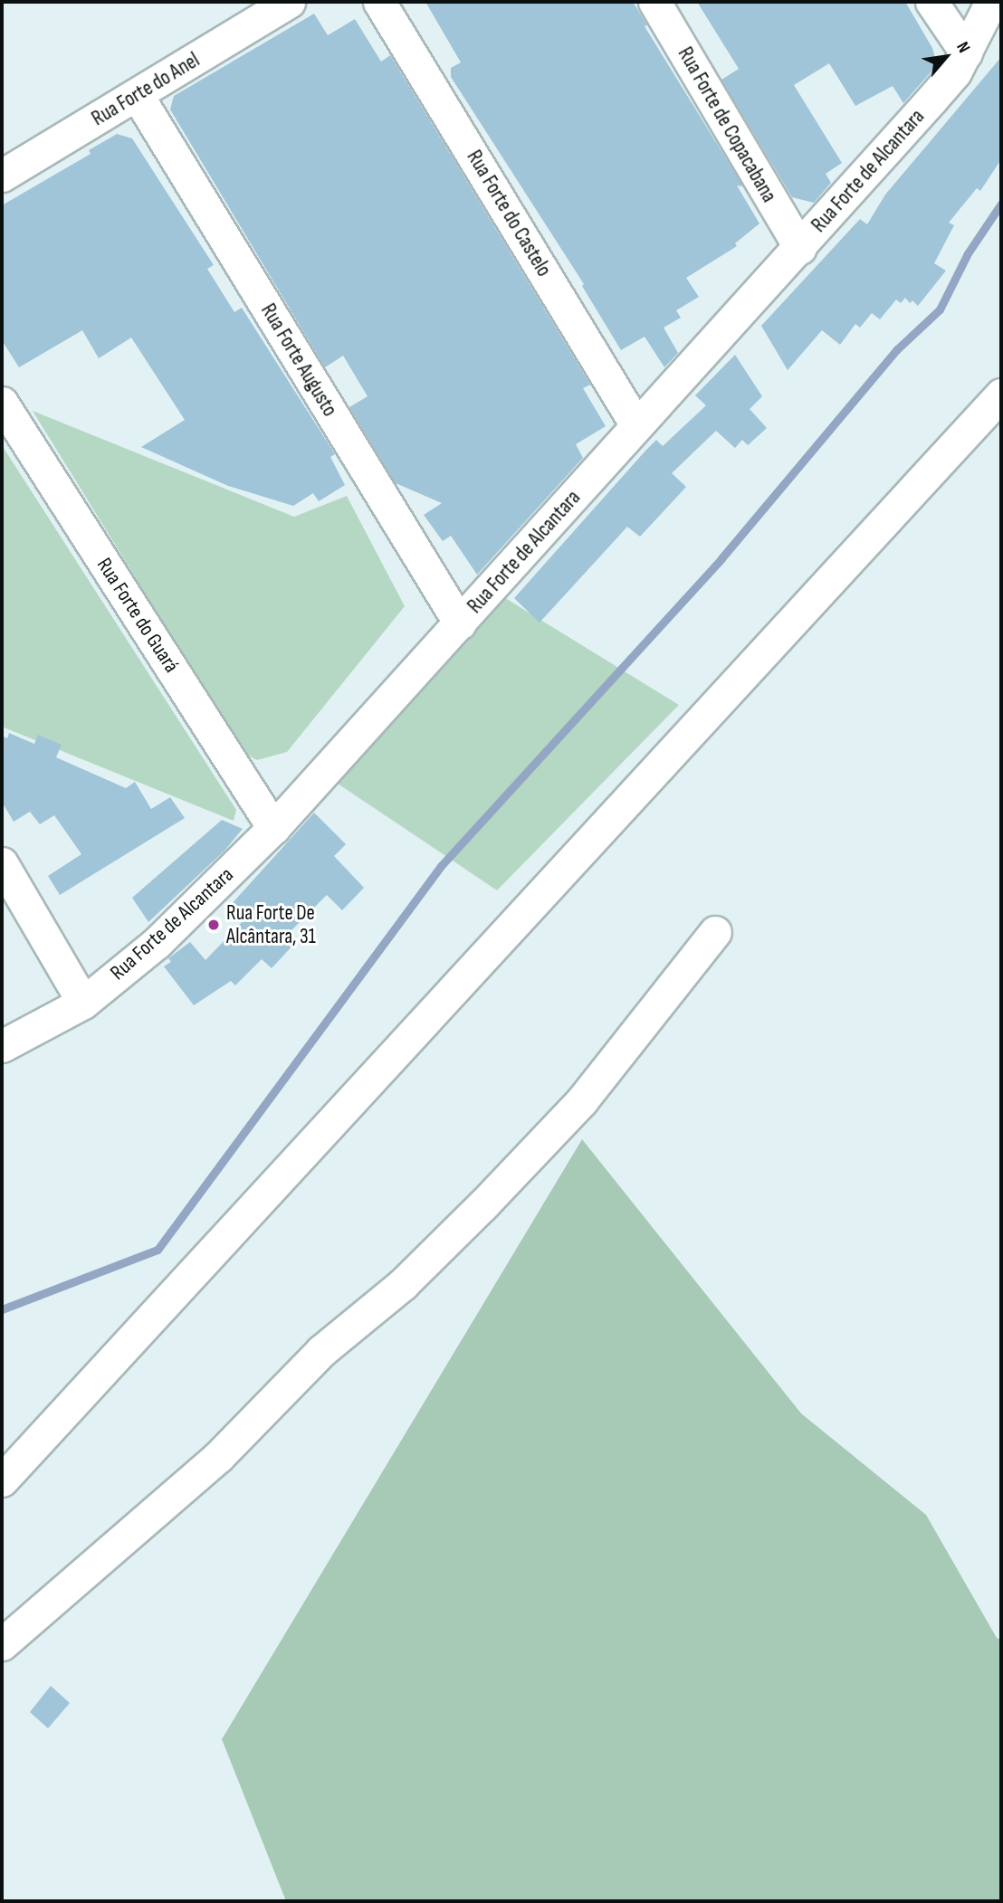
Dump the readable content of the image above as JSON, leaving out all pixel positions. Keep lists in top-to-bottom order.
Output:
{
  "streets": {
    "street": [
      "Rua Forte do Anel",
      "Rua Forte de Copacabana",
      "Rua Forte de Alcantara",
      "Rua Forte do Castelo",
      "Rua Forte Augusto",
      "Rua Forte do Guará"
    ]
  },
  "crossings": [
    ["Rua Forte do Anel", "Rua Forte Augusto"],
    ["Rua Forte de Copacabana", "Rua Forte de Alcantara"],
    ["Rua Forte de Alcantara", "Rua Forte do Castelo"],
    ["Rua Forte de Alcantara", "Rua Forte Augusto"],
    ["Rua Forte de Alcantara", "Rua Forte do Guará"]
  ],
  "places": ["Rua Forte De Alcântara, 31"],
  "north": "top right"
}
